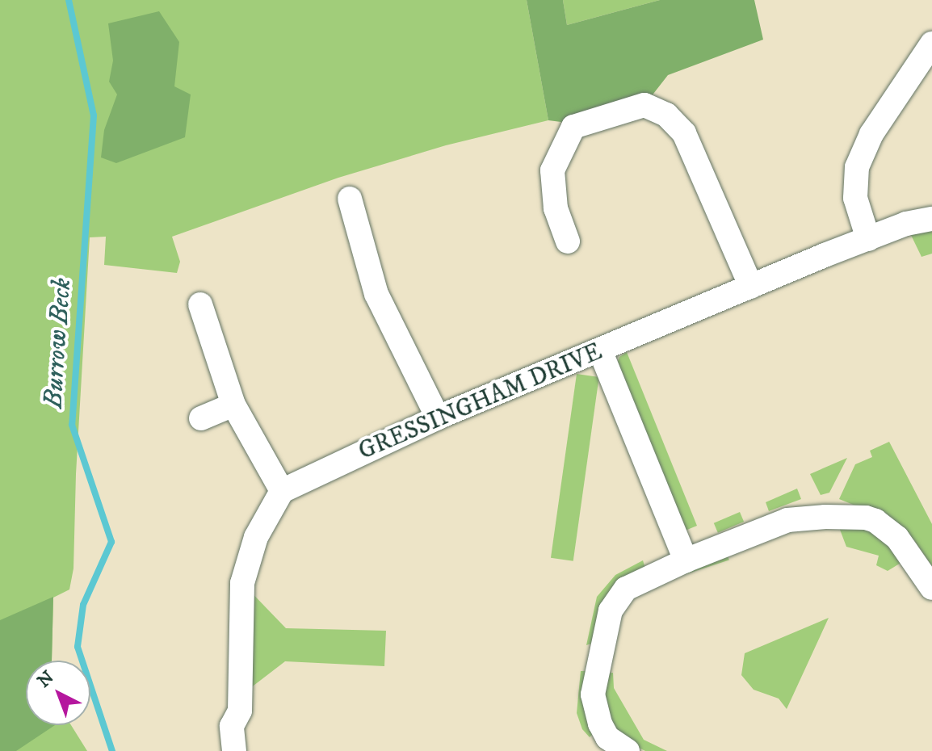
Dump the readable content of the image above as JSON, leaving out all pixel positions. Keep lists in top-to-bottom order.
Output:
{
  "streets": {
    "street": ["GRESSINGHAM DRIVE"]
  },
  "water": ["Burrow Beck"],
  "north": "top left"
}
